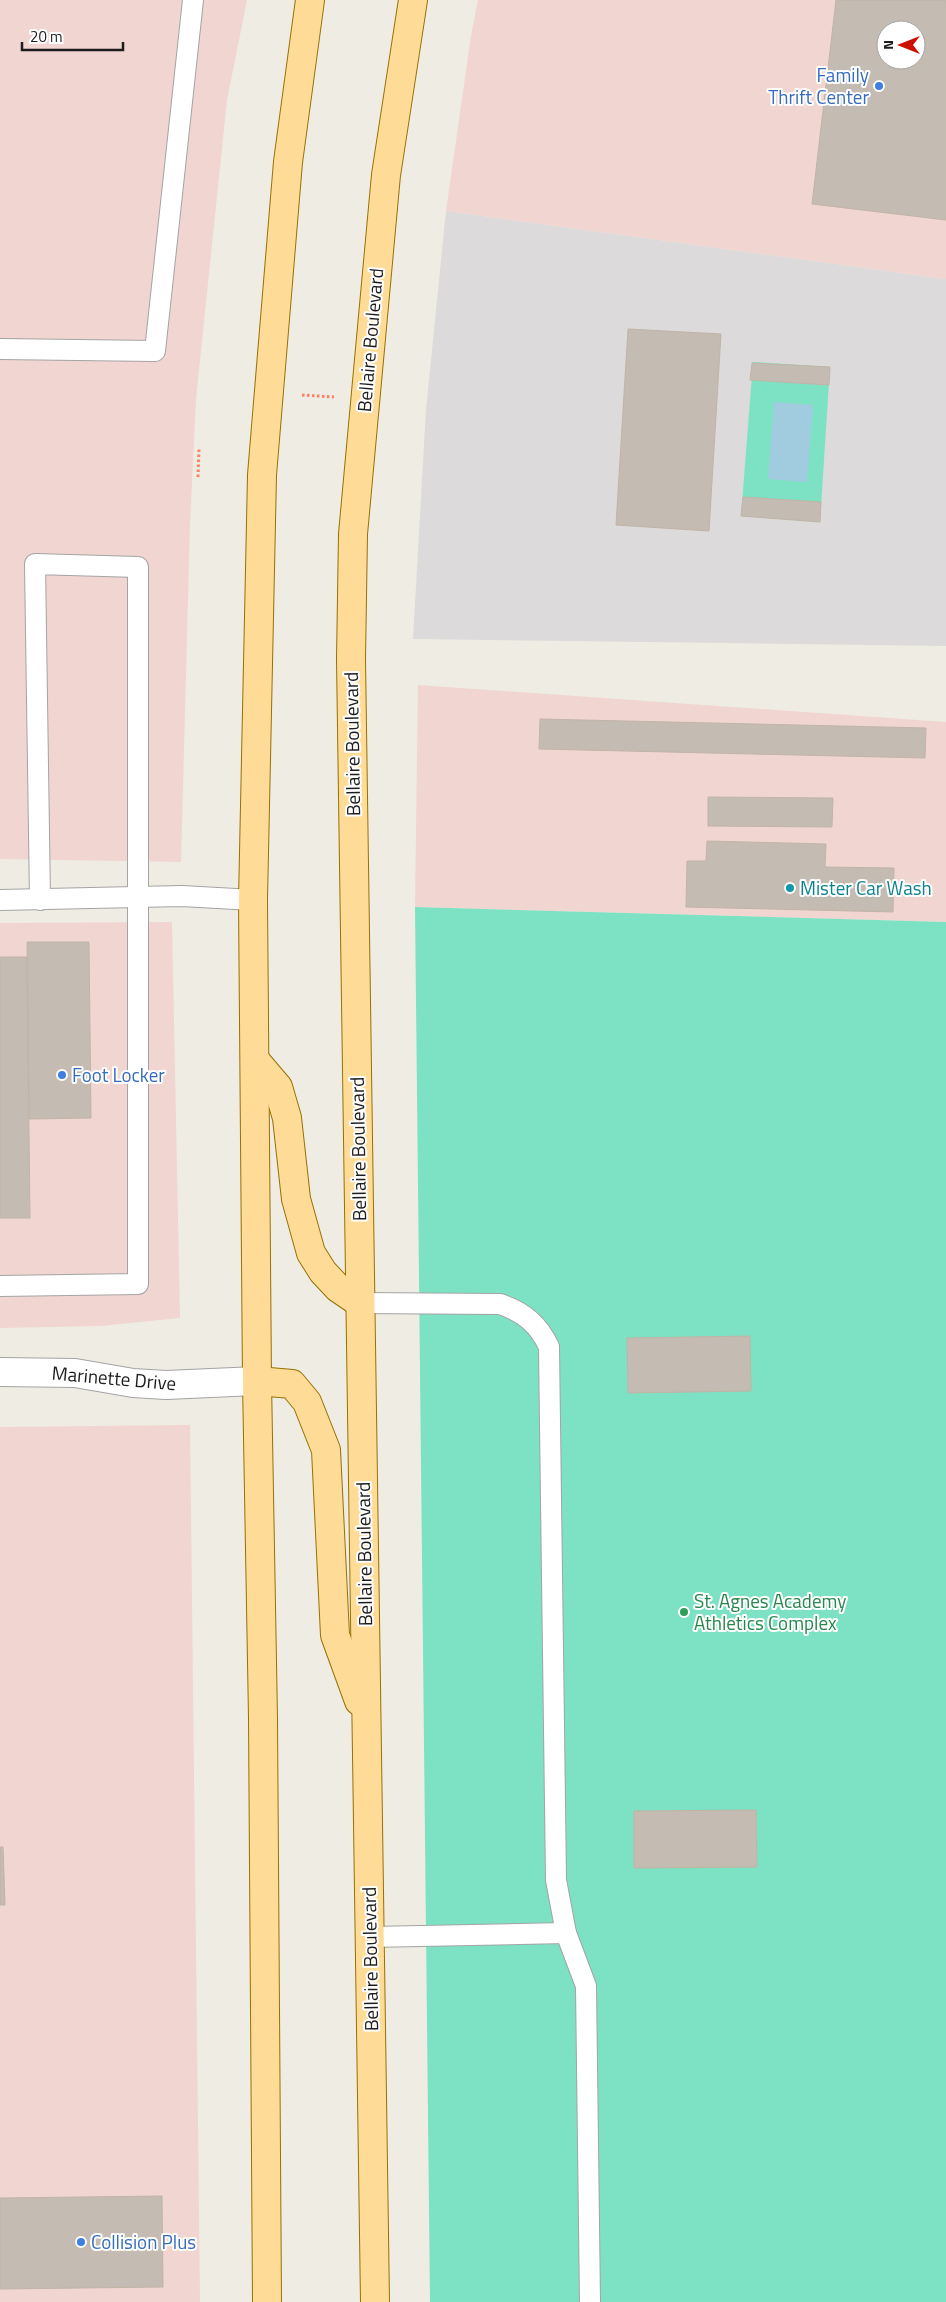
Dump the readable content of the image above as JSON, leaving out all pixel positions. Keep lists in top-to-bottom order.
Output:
{
  "streets": {
    "main road": ["Bellaire Boulevard"],
    "street": ["Marinette Drive"]
  },
  "places": [
    "Family Thrift Center",
    "Mister Car Wash",
    "Foot Locker",
    "St. Agnes Academy Athletics Complex",
    "Collision Plus"
  ],
  "scale_bar": "20 m",
  "north": "left"
}
